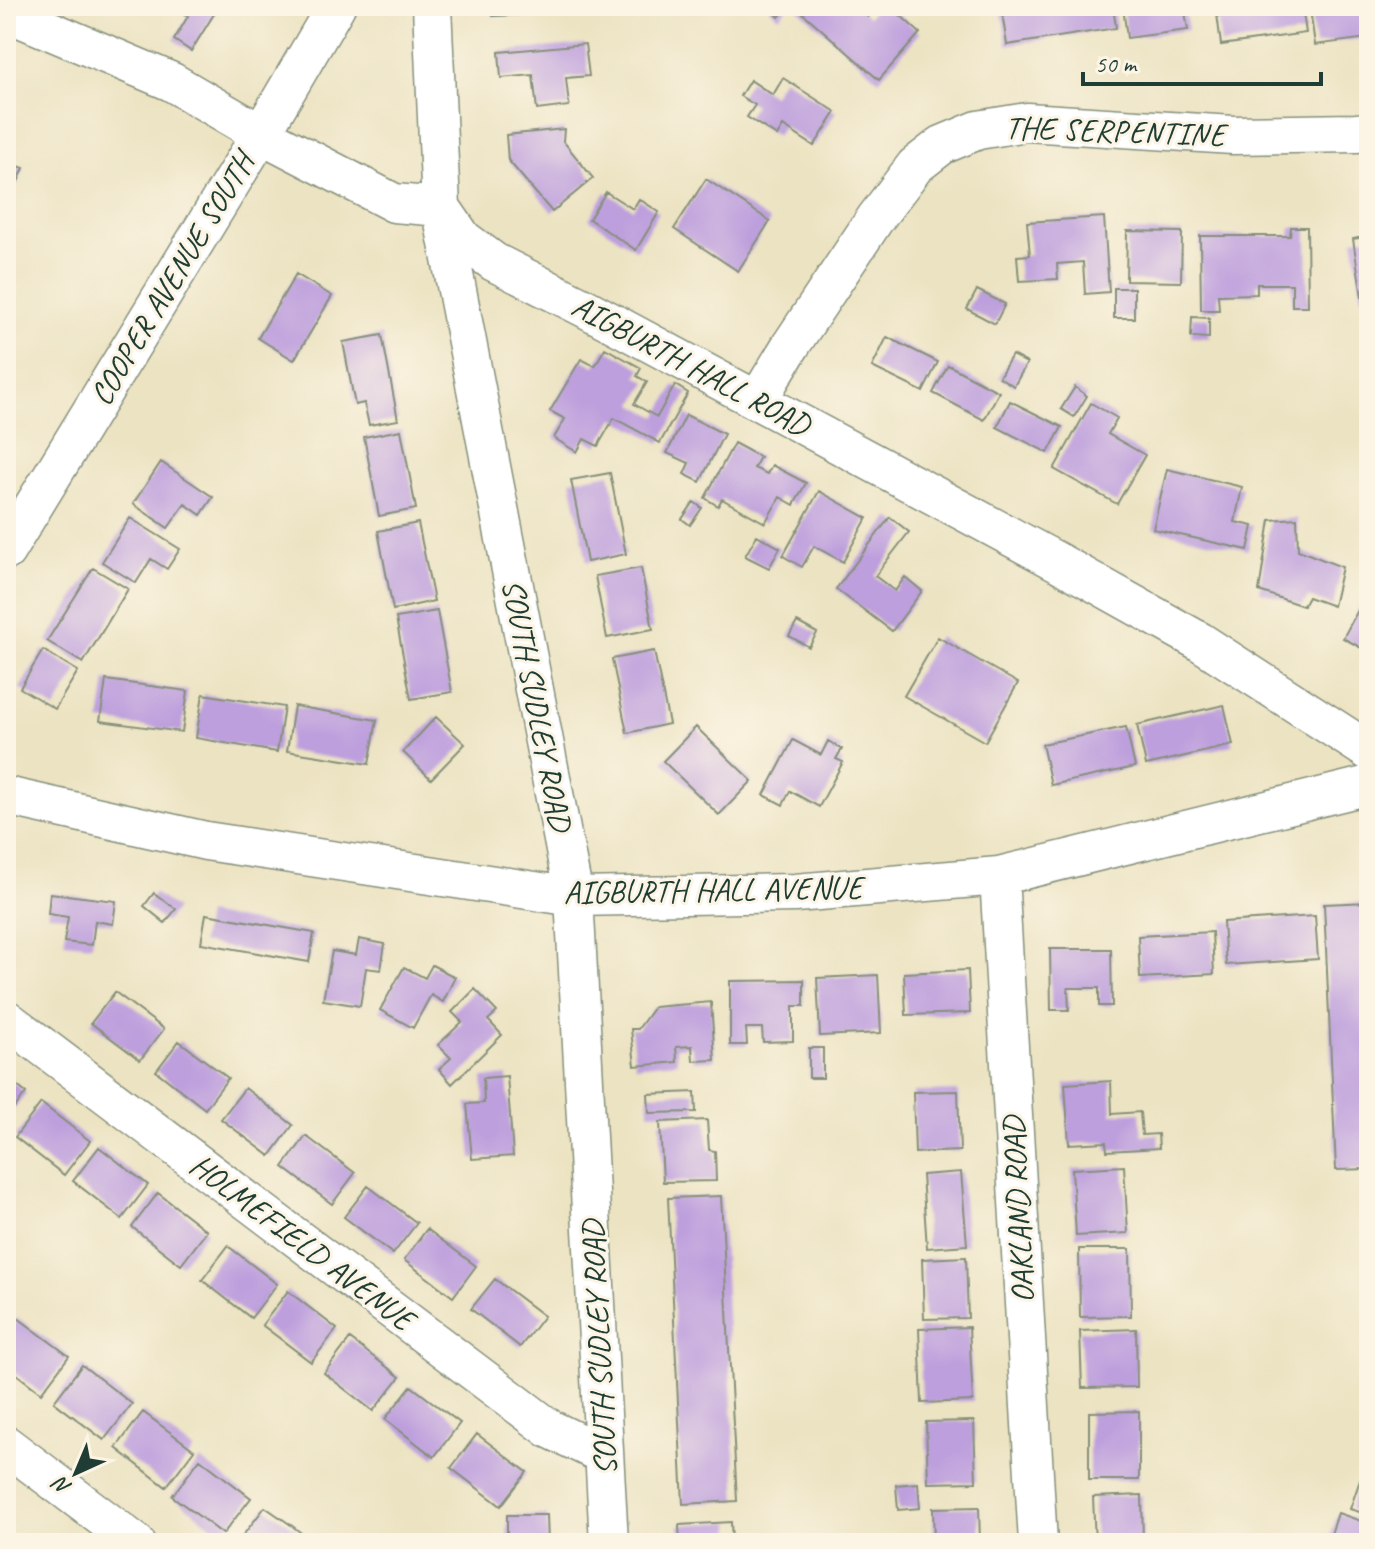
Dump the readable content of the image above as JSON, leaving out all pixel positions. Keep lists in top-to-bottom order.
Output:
{
  "streets": {
    "street": [
      "THE SERPENTINE",
      "COOPER AVENUE SOUTH",
      "AIGBURTH HALL ROAD",
      "SOUTH SUDLEY ROAD",
      "AIGBURTH HALL AVENUE",
      "OAKLAND ROAD",
      "HOLMEFIELD AVENUE"
    ]
  },
  "crossings": [
    ["THE SERPENTINE", "AIGBURTH HALL ROAD"],
    ["AIGBURTH HALL ROAD", "SOUTH SUDLEY ROAD"],
    ["SOUTH SUDLEY ROAD", "AIGBURTH HALL AVENUE"],
    ["SOUTH SUDLEY ROAD", "HOLMEFIELD AVENUE"],
    ["AIGBURTH HALL AVENUE", "OAKLAND ROAD"]
  ],
  "scale_bar": "50 m",
  "north": "bottom left"
}
